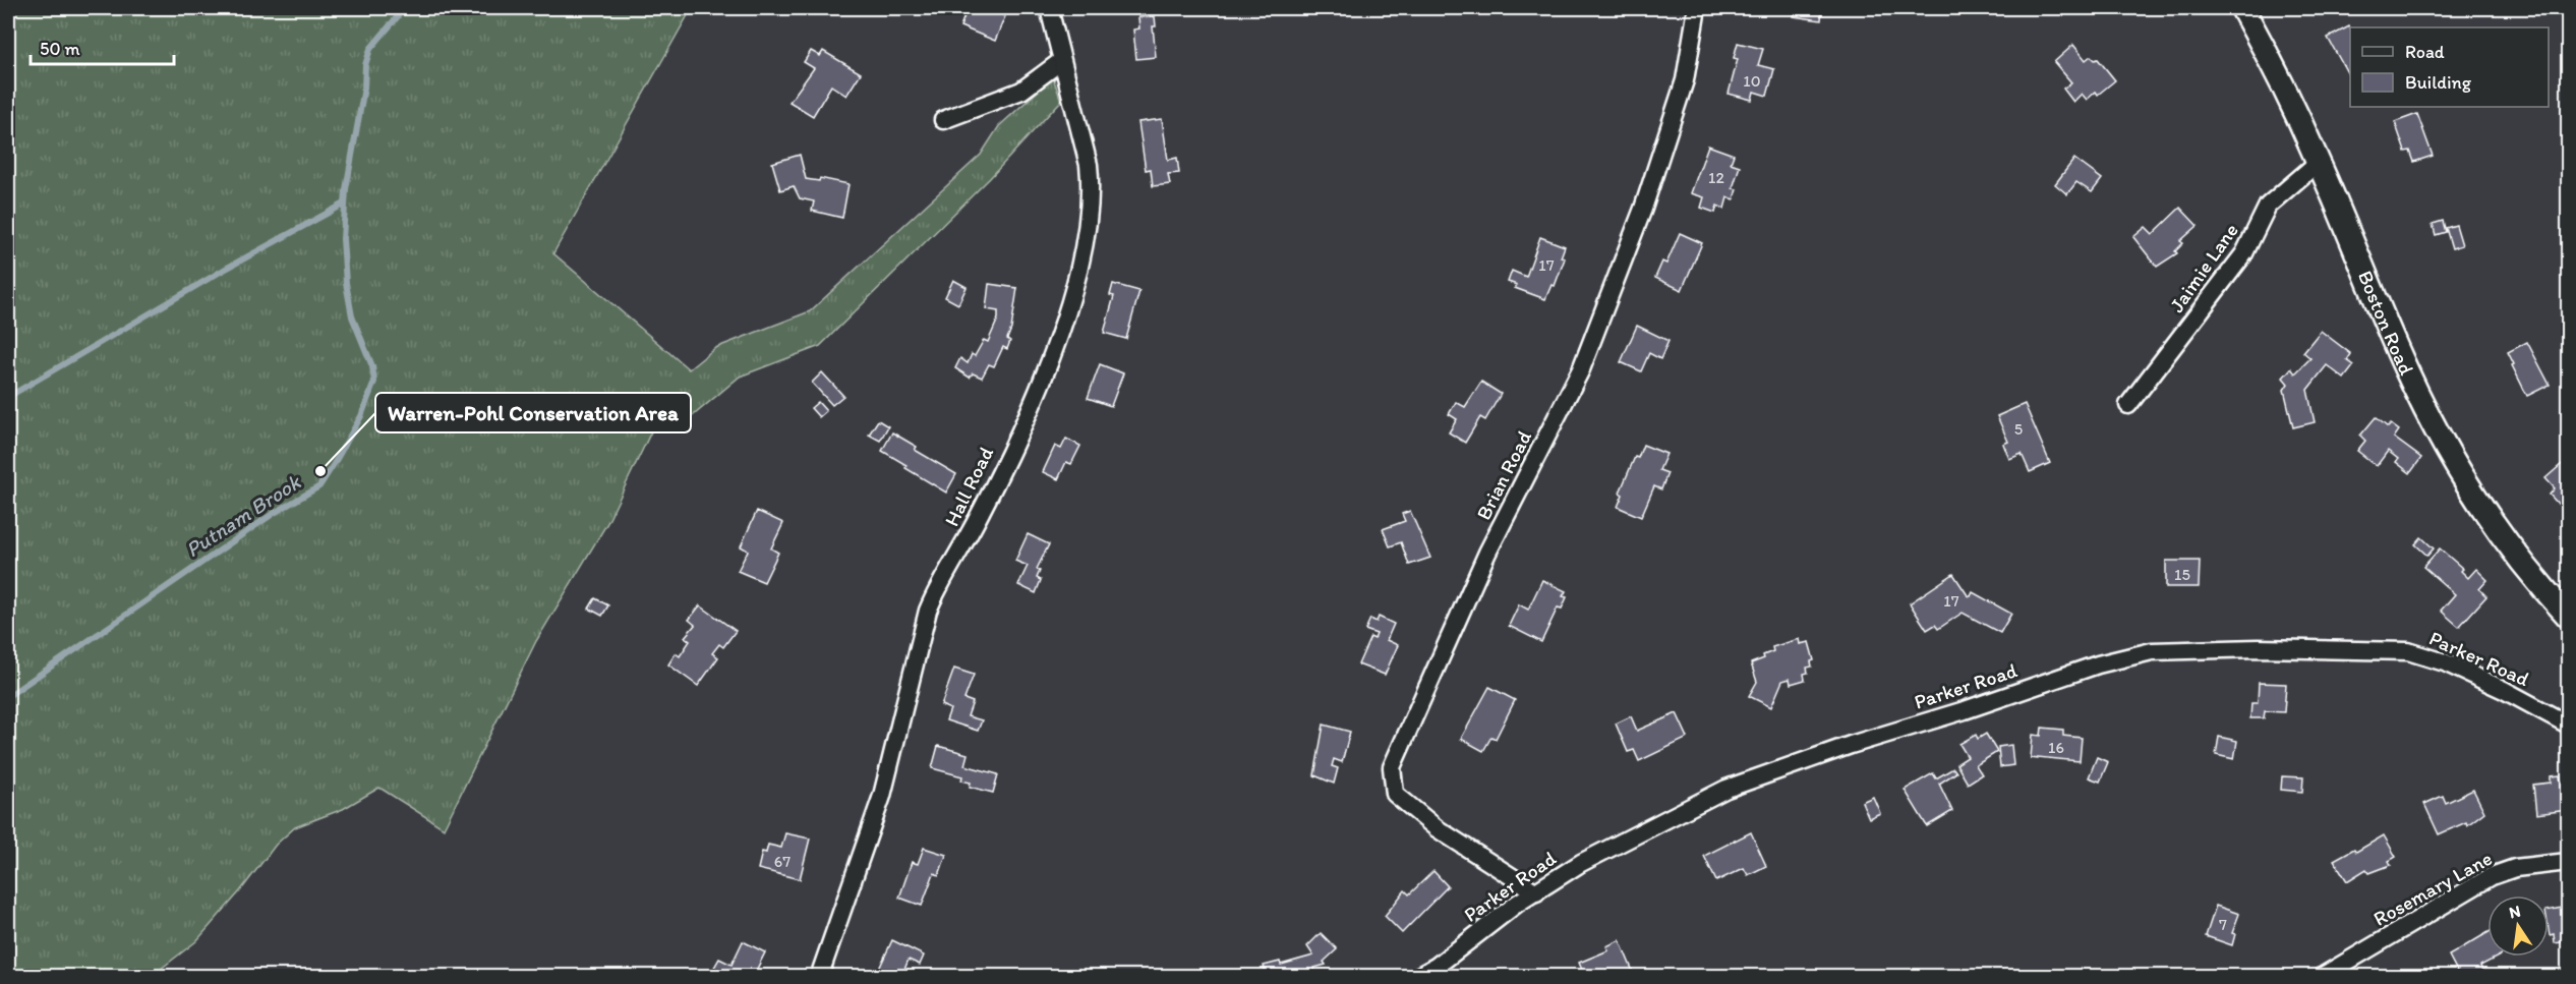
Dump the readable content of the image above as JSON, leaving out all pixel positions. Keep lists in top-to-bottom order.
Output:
{
  "streets": {
    "main road": ["Boston Road"],
    "street": [
      "Jaimie Lane",
      "Brian Road",
      "Hall Road",
      "Parker Road",
      "Rosemary Lane"
    ]
  },
  "crossings": [
    ["Jaimie Lane", "Boston Road"],
    ["Brian Road", "Parker Road"]
  ],
  "water": ["Putnam Brook"],
  "places": ["Warren-Pohl Conservation Area"],
  "house_numbers": [
    "10",
    "12",
    "17",
    "5",
    "15",
    "17",
    "16",
    "67",
    "7"
  ],
  "legend": ["Road", "Building"],
  "scale_bar": "50 m",
  "north": "top"
}
